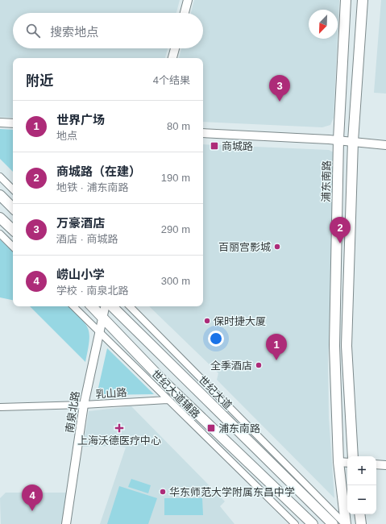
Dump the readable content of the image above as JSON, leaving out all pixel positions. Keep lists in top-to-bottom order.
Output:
{
  "streets": {
    "main road": ["浦东南路", "世纪大道"],
    "street": ["乳山路", "世纪大道辅路", "南泉北路"]
  },
  "crossings": [
    ["乳山路", "世纪大道辅路"],
    ["乳山路", "南泉北路"],
    ["世纪大道辅路", "南泉北路"]
  ],
  "places": {
    "transit": ["商城路", "浦东南路"],
    "other": [
      "百丽宫影城",
      "保时捷大厦",
      "全季酒店",
      "华东师范大学附属东昌中学"
    ],
    "health": ["上海沃德医疗中心"]
  },
  "north": "bottom left",
  "page": {
    "search": "搜索地点",
    "heading": ["附近", "4个结果"],
    "pins": [
      "3",
      "2",
      "1",
      "4"
    ],
    "list": [
      {
        "mark": "1",
        "name": "世界广场",
        "note": "地点",
        "value": "80 m"
      },
      {
        "mark": "2",
        "name": "商城路（在建）",
        "note": "地铁 · 浦东南路",
        "value": "190 m"
      },
      {
        "mark": "3",
        "name": "万豪酒店",
        "note": "酒店 · 商城路",
        "value": "290 m"
      },
      {
        "mark": "4",
        "name": "崂山小学",
        "note": "学校 · 南泉北路",
        "value": "300 m"
      }
    ],
    "map_buttons": ["+", "−"]
  }
}
